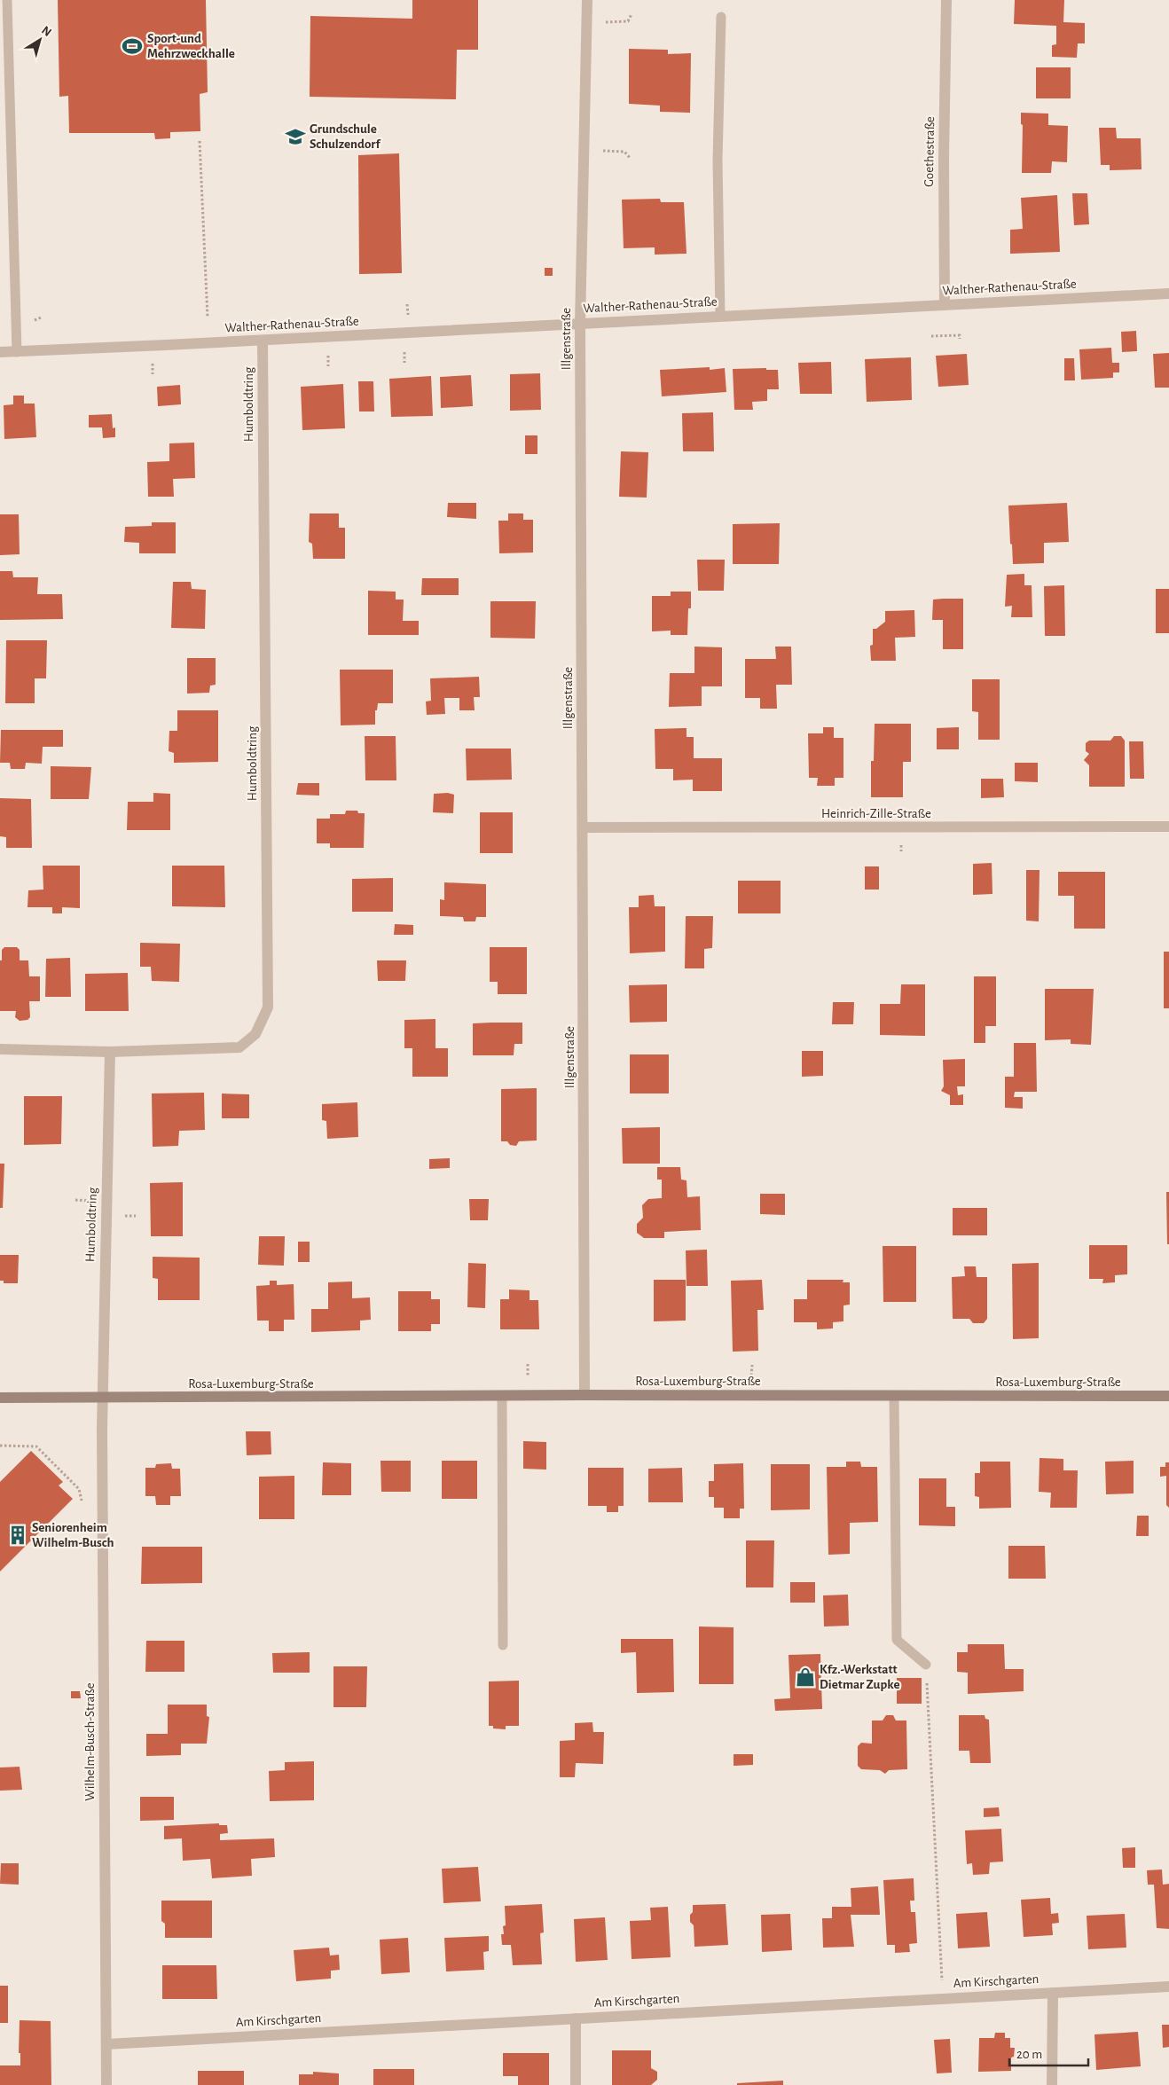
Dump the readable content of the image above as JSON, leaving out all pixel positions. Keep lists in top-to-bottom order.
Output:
{
  "streets": {
    "street": [
      "Goethestraße",
      "Walther-Rathenau-Straße",
      "Illgenstraße",
      "Humboldtring",
      "Heinrich-Zille-Straße",
      "Rosa-Luxemburg-Straße",
      "Wilhelm-Busch-Straße",
      "Am Kirschgarten"
    ]
  },
  "crossings": [
    ["Goethestraße", "Walther-Rathenau-Straße"],
    ["Walther-Rathenau-Straße", "Illgenstraße"],
    ["Walther-Rathenau-Straße", "Humboldtring"],
    ["Illgenstraße", "Heinrich-Zille-Straße"],
    ["Illgenstraße", "Rosa-Luxemburg-Straße"],
    ["Humboldtring", "Rosa-Luxemburg-Straße"],
    ["Humboldtring", "Wilhelm-Busch-Straße"],
    ["Rosa-Luxemburg-Straße", "Wilhelm-Busch-Straße"],
    ["Wilhelm-Busch-Straße", "Am Kirschgarten"]
  ],
  "places": {
    "sports": ["Sport-und Mehrzweckhalle"],
    "school or university": ["Grundschule Schulzendorf"],
    "building": ["Seniorenheim Wilhelm-Busch"],
    "shop": ["Kfz.-Werkstatt Dietmar Zupke"]
  },
  "scale_bar": "20 m",
  "north": "top right"
}
